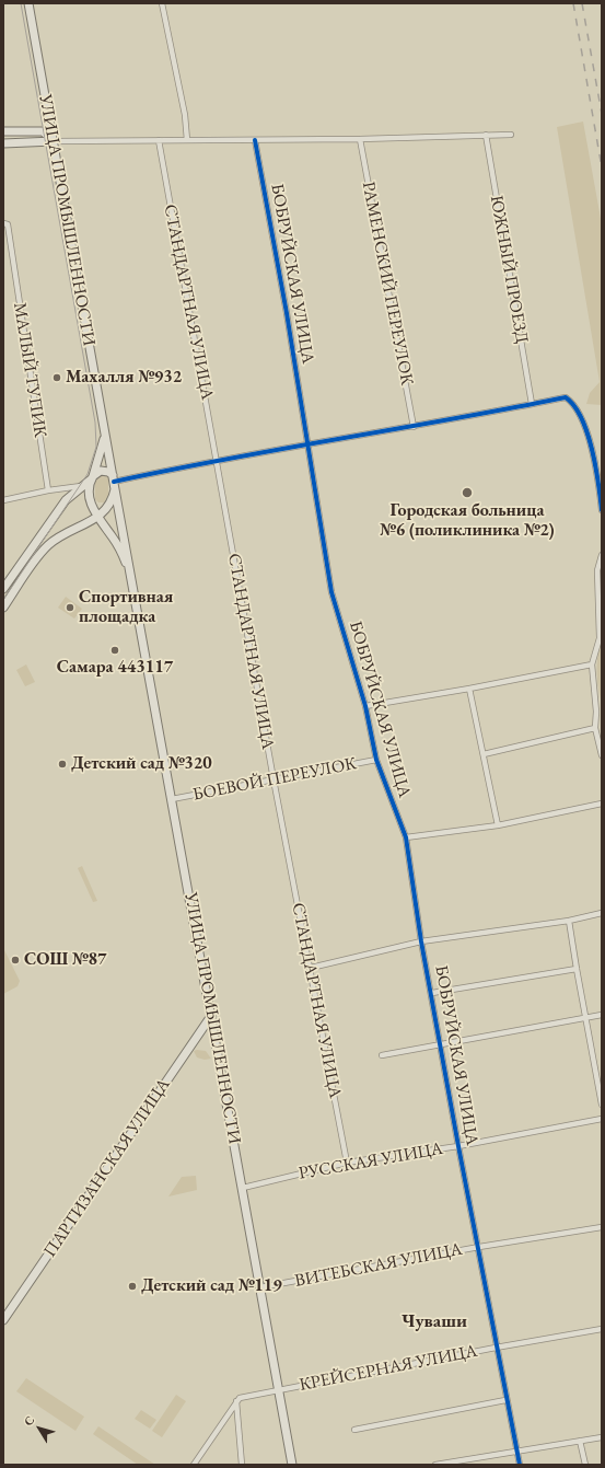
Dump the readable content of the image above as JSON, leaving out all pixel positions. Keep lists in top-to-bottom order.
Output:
{
  "streets": {
    "main road": ["УЛИЦА ПРОМЫШЛЕННОСТИ", "ПАРТИЗАНСКАЯ УЛИЦА"],
    "street": [
      "ЮЖНЫЙ ПРОЕЗД",
      "БОБРУЙСКАЯ УЛИЦА",
      "РАМЕНСКИЙ ПЕРЕУЛОК",
      "СТАНДАРТНАЯ УЛИЦА",
      "МАЛЫЙ ТУПИК",
      "БОЕВОЙ ПЕРЕУЛОК",
      "РУССКАЯ УЛИЦА",
      "ВИТЕБСКАЯ УЛИЦА",
      "КРЕЙСЕРНАЯ УЛИЦА"
    ]
  },
  "crossings": [
    ["УЛИЦА ПРОМЫШЛЕННОСТИ", "БОЕВОЙ ПЕРЕУЛОК"],
    ["УЛИЦА ПРОМЫШЛЕННОСТИ", "РУССКАЯ УЛИЦА"],
    ["УЛИЦА ПРОМЫШЛЕННОСТИ", "ПАРТИЗАНСКАЯ УЛИЦА"],
    ["УЛИЦА ПРОМЫШЛЕННОСТИ", "ВИТЕБСКАЯ УЛИЦА"],
    ["УЛИЦА ПРОМЫШЛЕННОСТИ", "КРЕЙСЕРНАЯ УЛИЦА"],
    ["БОБРУЙСКАЯ УЛИЦА", "БОЕВОЙ ПЕРЕУЛОК"],
    ["БОБРУЙСКАЯ УЛИЦА", "РУССКАЯ УЛИЦА"],
    ["БОБРУЙСКАЯ УЛИЦА", "ВИТЕБСКАЯ УЛИЦА"],
    ["БОБРУЙСКАЯ УЛИЦА", "КРЕЙСЕРНАЯ УЛИЦА"],
    ["СТАНДАРТНАЯ УЛИЦА", "БОЕВОЙ ПЕРЕУЛОК"],
    ["СТАНДАРТНАЯ УЛИЦА", "РУССКАЯ УЛИЦА"]
  ],
  "districts": ["Чуваши"],
  "places": [
    "Махалля №932",
    "Городская больница №6 (поликлиника №2)",
    "Спортивная площадка",
    "Самара 443117",
    "Детский сад №320",
    "СОШ №87",
    "Детский сад №119"
  ],
  "north": "top left"
}
